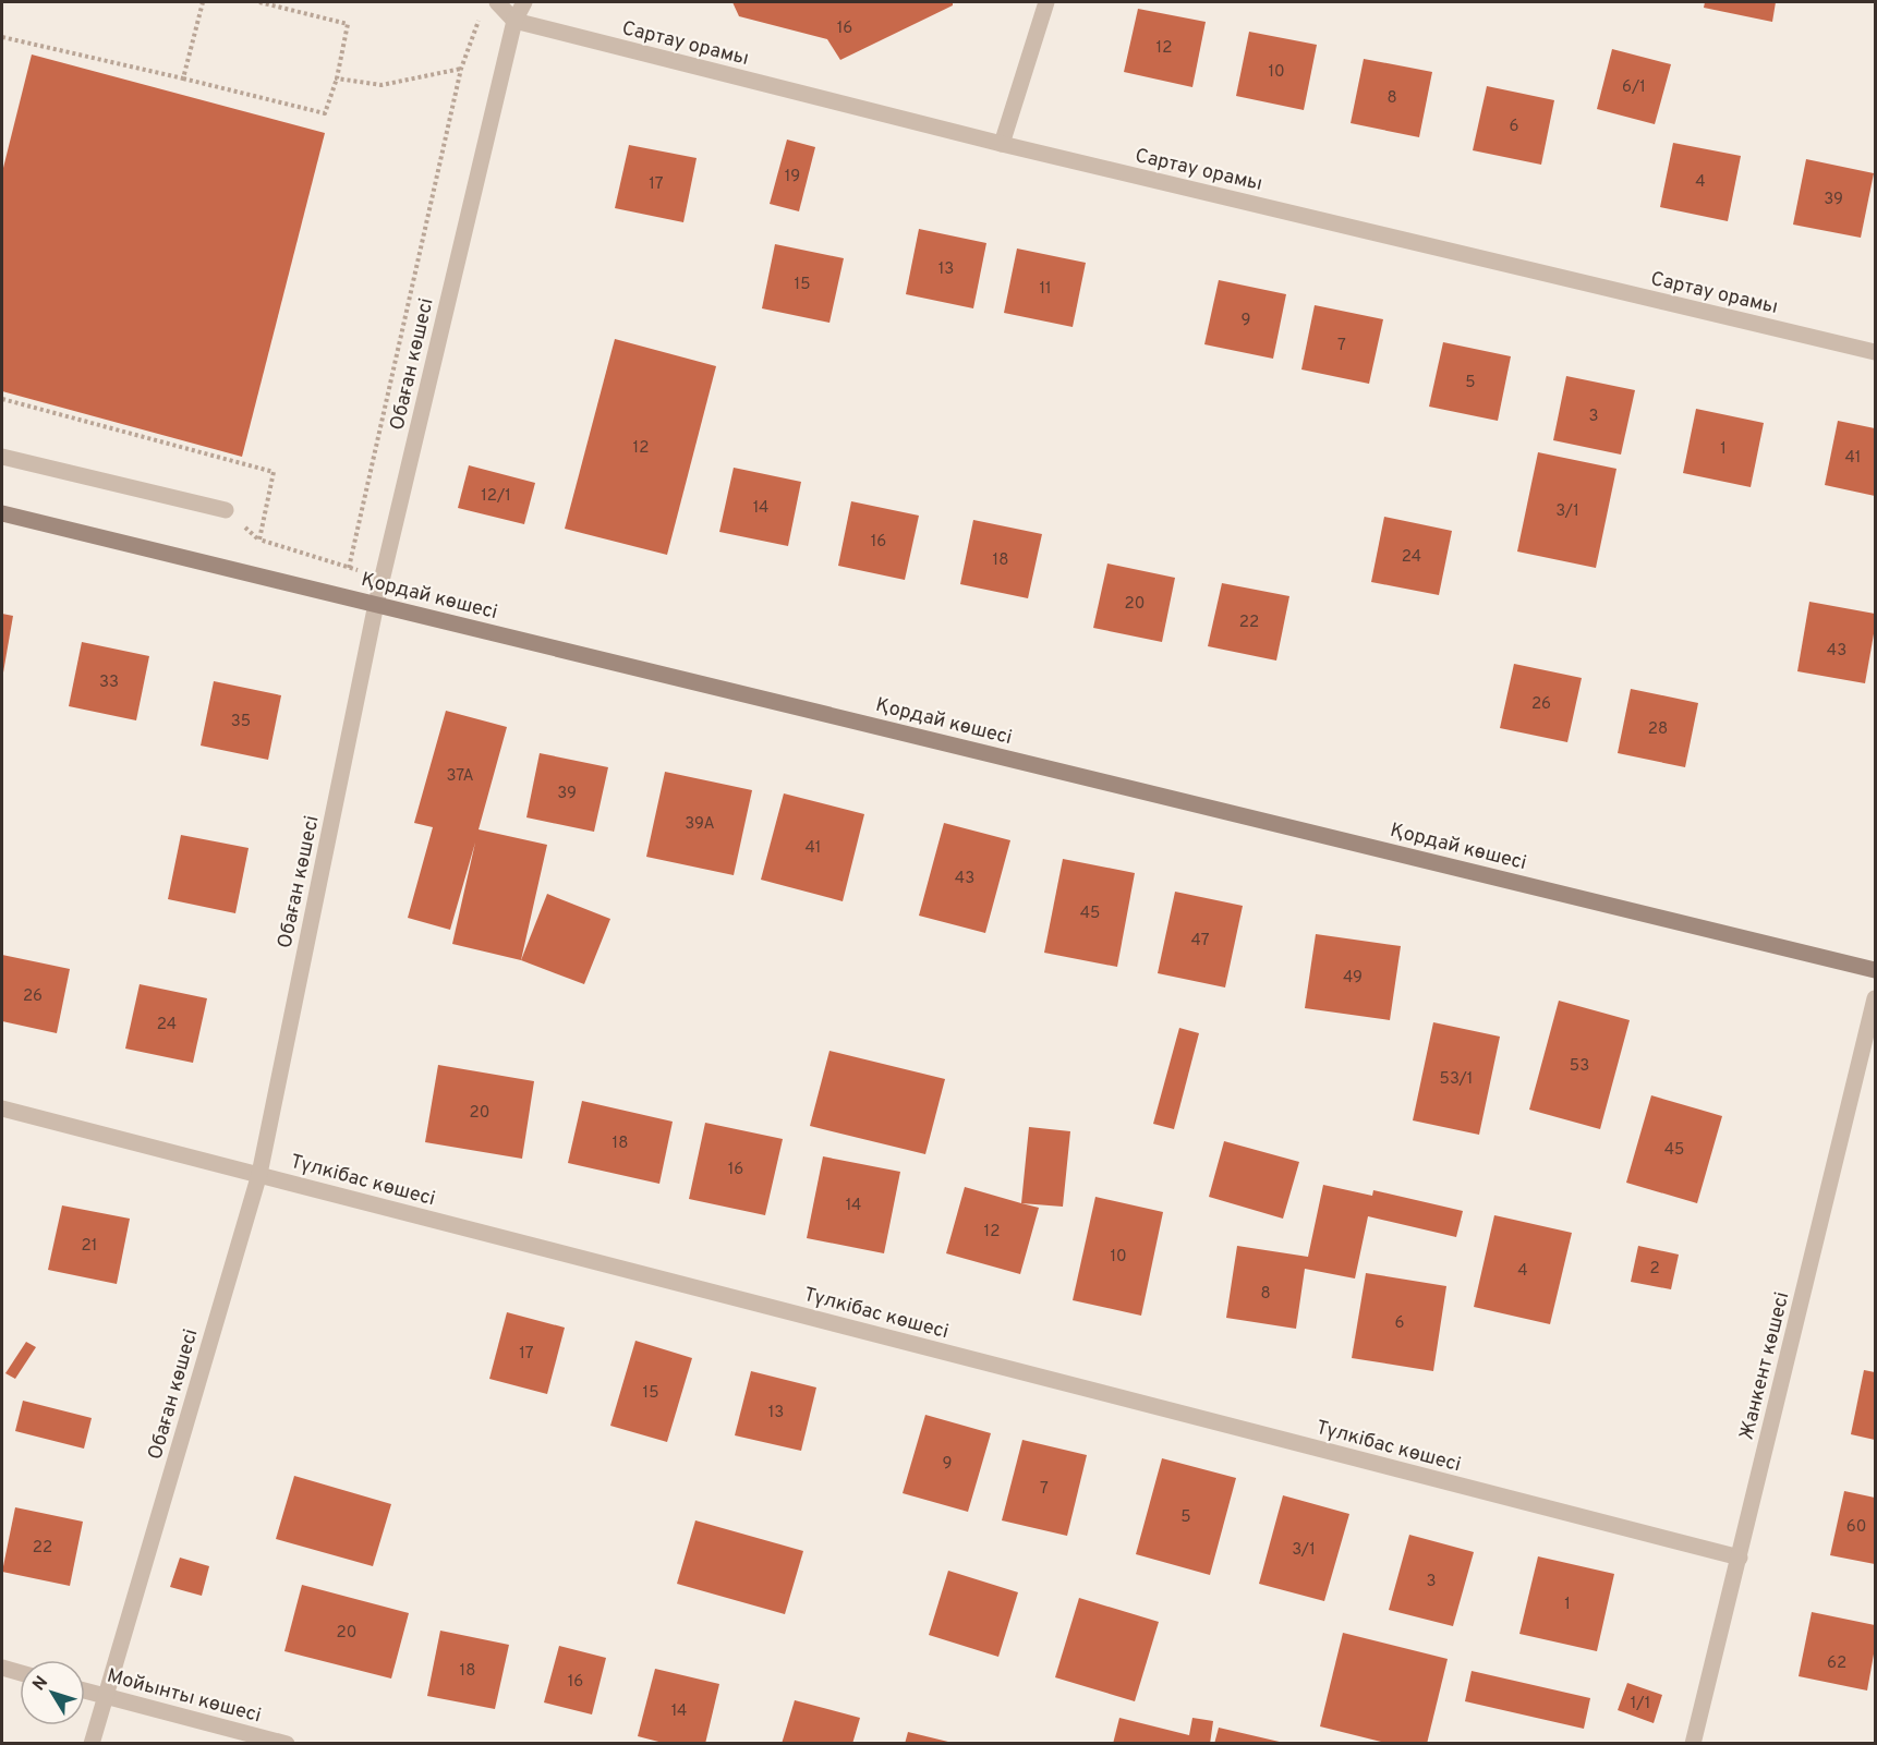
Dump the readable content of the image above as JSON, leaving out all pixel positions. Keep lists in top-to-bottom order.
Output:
{
  "streets": {
    "street": [
      "Сартау орамы",
      "Обаған көшесі",
      "Қордай көшесі",
      "Түлкібас көшесі",
      "Жанкент көшесі",
      "Мойынты көшесі"
    ]
  },
  "crossings": [
    ["Сартау орамы", "Обаған көшесі"],
    ["Обаған көшесі", "Қордай көшесі"],
    ["Обаған көшесі", "Түлкібас көшесі"],
    ["Обаған көшесі", "Мойынты көшесі"],
    ["Түлкібас көшесі", "Жанкент көшесі"]
  ],
  "house_numbers": [
    "16",
    "12",
    "10",
    "6/1",
    "8",
    "6",
    "19",
    "4",
    "17",
    "39",
    "13",
    "15",
    "11",
    "9",
    "7",
    "5",
    "3",
    "12",
    "1",
    "41",
    "12/1",
    "14",
    "3/1",
    "16",
    "24",
    "18",
    "20",
    "22",
    "43",
    "33",
    "26",
    "35",
    "28",
    "37A",
    "39",
    "39А",
    "41",
    "43",
    "45",
    "47",
    "49",
    "26",
    "24",
    "53",
    "53/1",
    "20",
    "18",
    "45",
    "16",
    "14",
    "12",
    "21",
    "10",
    "2",
    "4",
    "8",
    "6",
    "17",
    "15",
    "13",
    "9",
    "7",
    "5",
    "60",
    "22",
    "3/1",
    "3",
    "1",
    "20",
    "62",
    "18",
    "16",
    "1/1",
    "14"
  ],
  "north": "top left"
}
